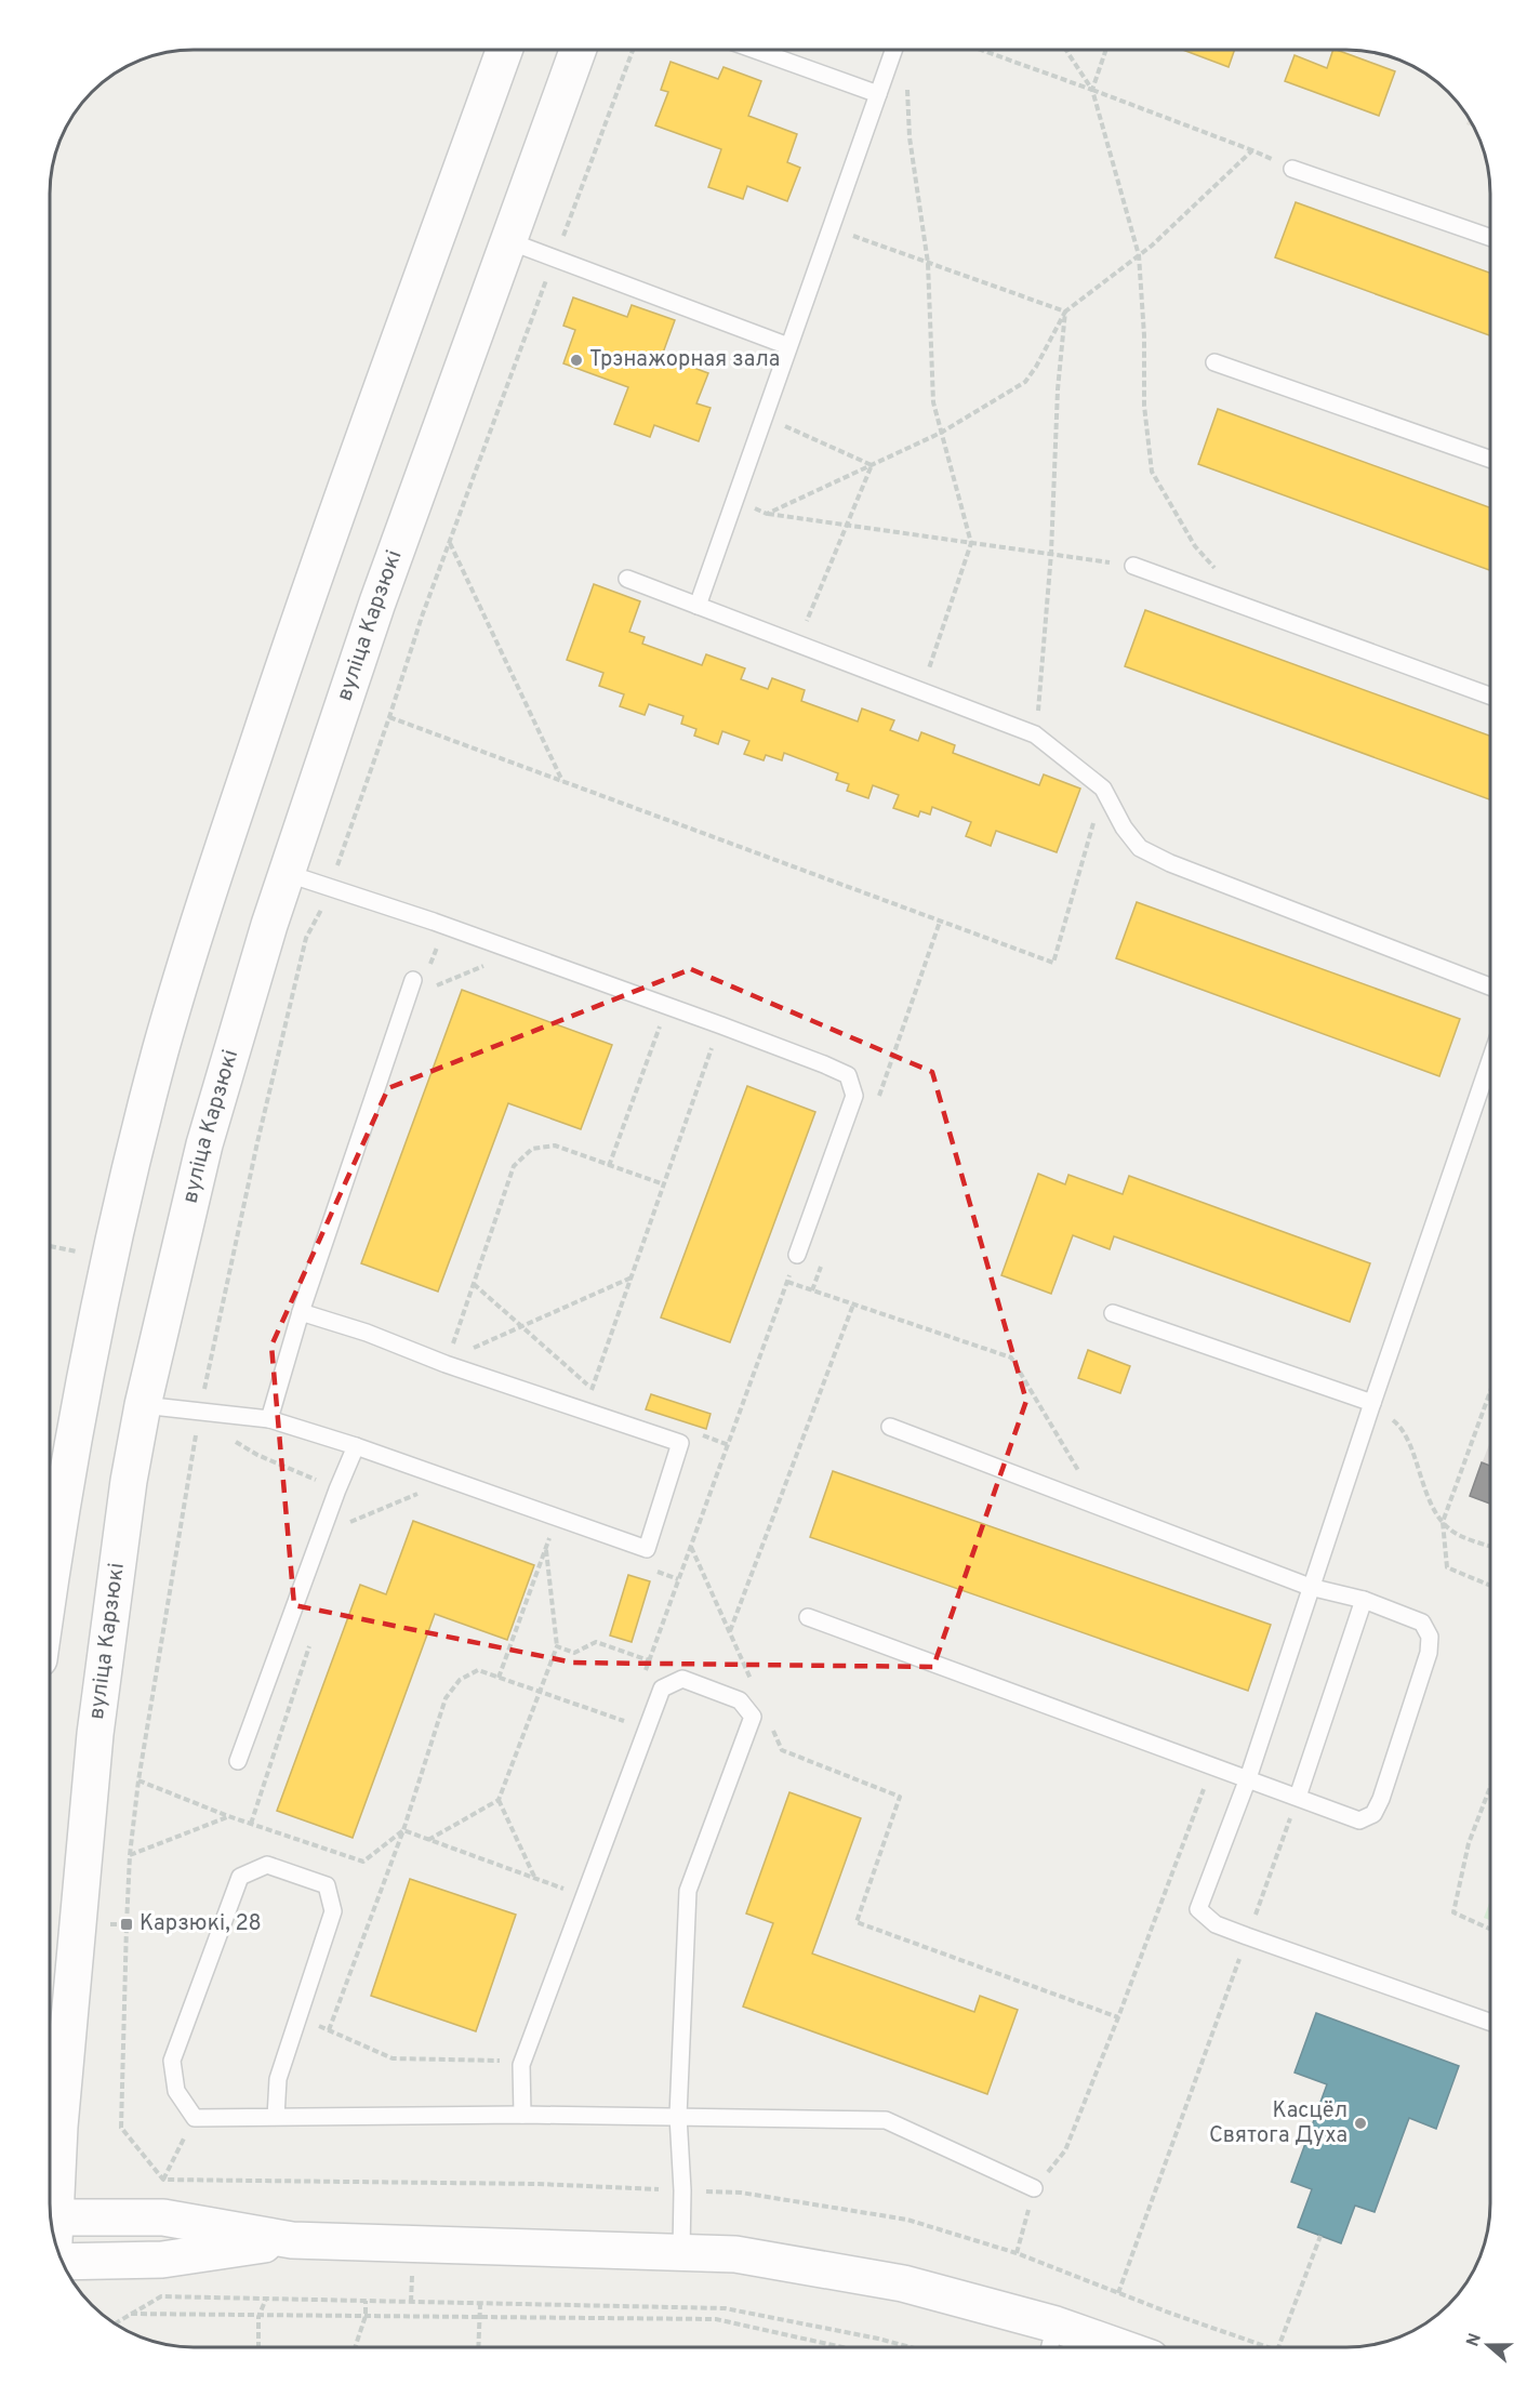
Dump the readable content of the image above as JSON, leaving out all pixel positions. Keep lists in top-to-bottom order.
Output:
{
  "streets": {
    "street": ["вуліца Карзюкі"]
  },
  "places": {
    "other": ["Трэнажорная зала", "Касцёл Святога Духа"],
    "transit": ["Карзюкі, 28"]
  },
  "north": "left"
}
